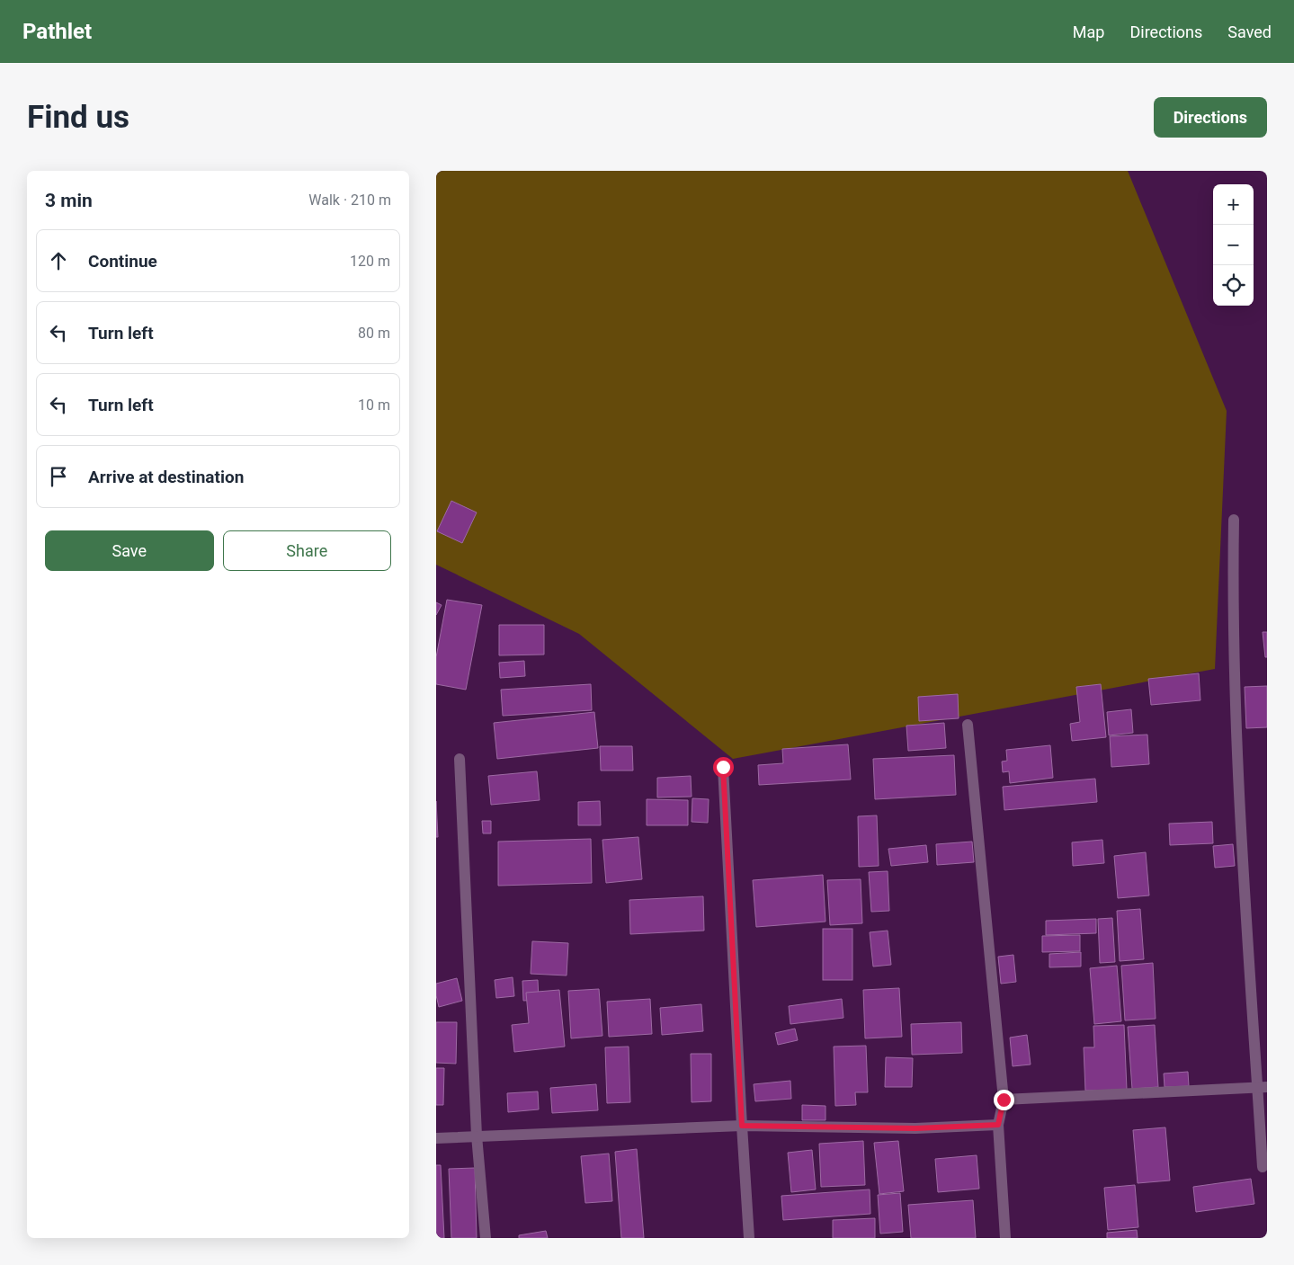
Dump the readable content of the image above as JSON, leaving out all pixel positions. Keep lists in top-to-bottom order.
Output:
{
  "page": {
    "header": "Pathlet",
    "nav": ["Map", "Directions", "Saved"],
    "buttons": [
      "Directions",
      ["Save", "Share"]
    ],
    "title": "Find us",
    "heading": ["3 min", "Walk · 210 m"],
    "map_buttons": ["+", "−"],
    "list": [
      ["Continue", "120 m"],
      ["Turn left", "80 m"],
      ["Turn left", "10 m"],
      "Arrive at destination"
    ]
  }
}
